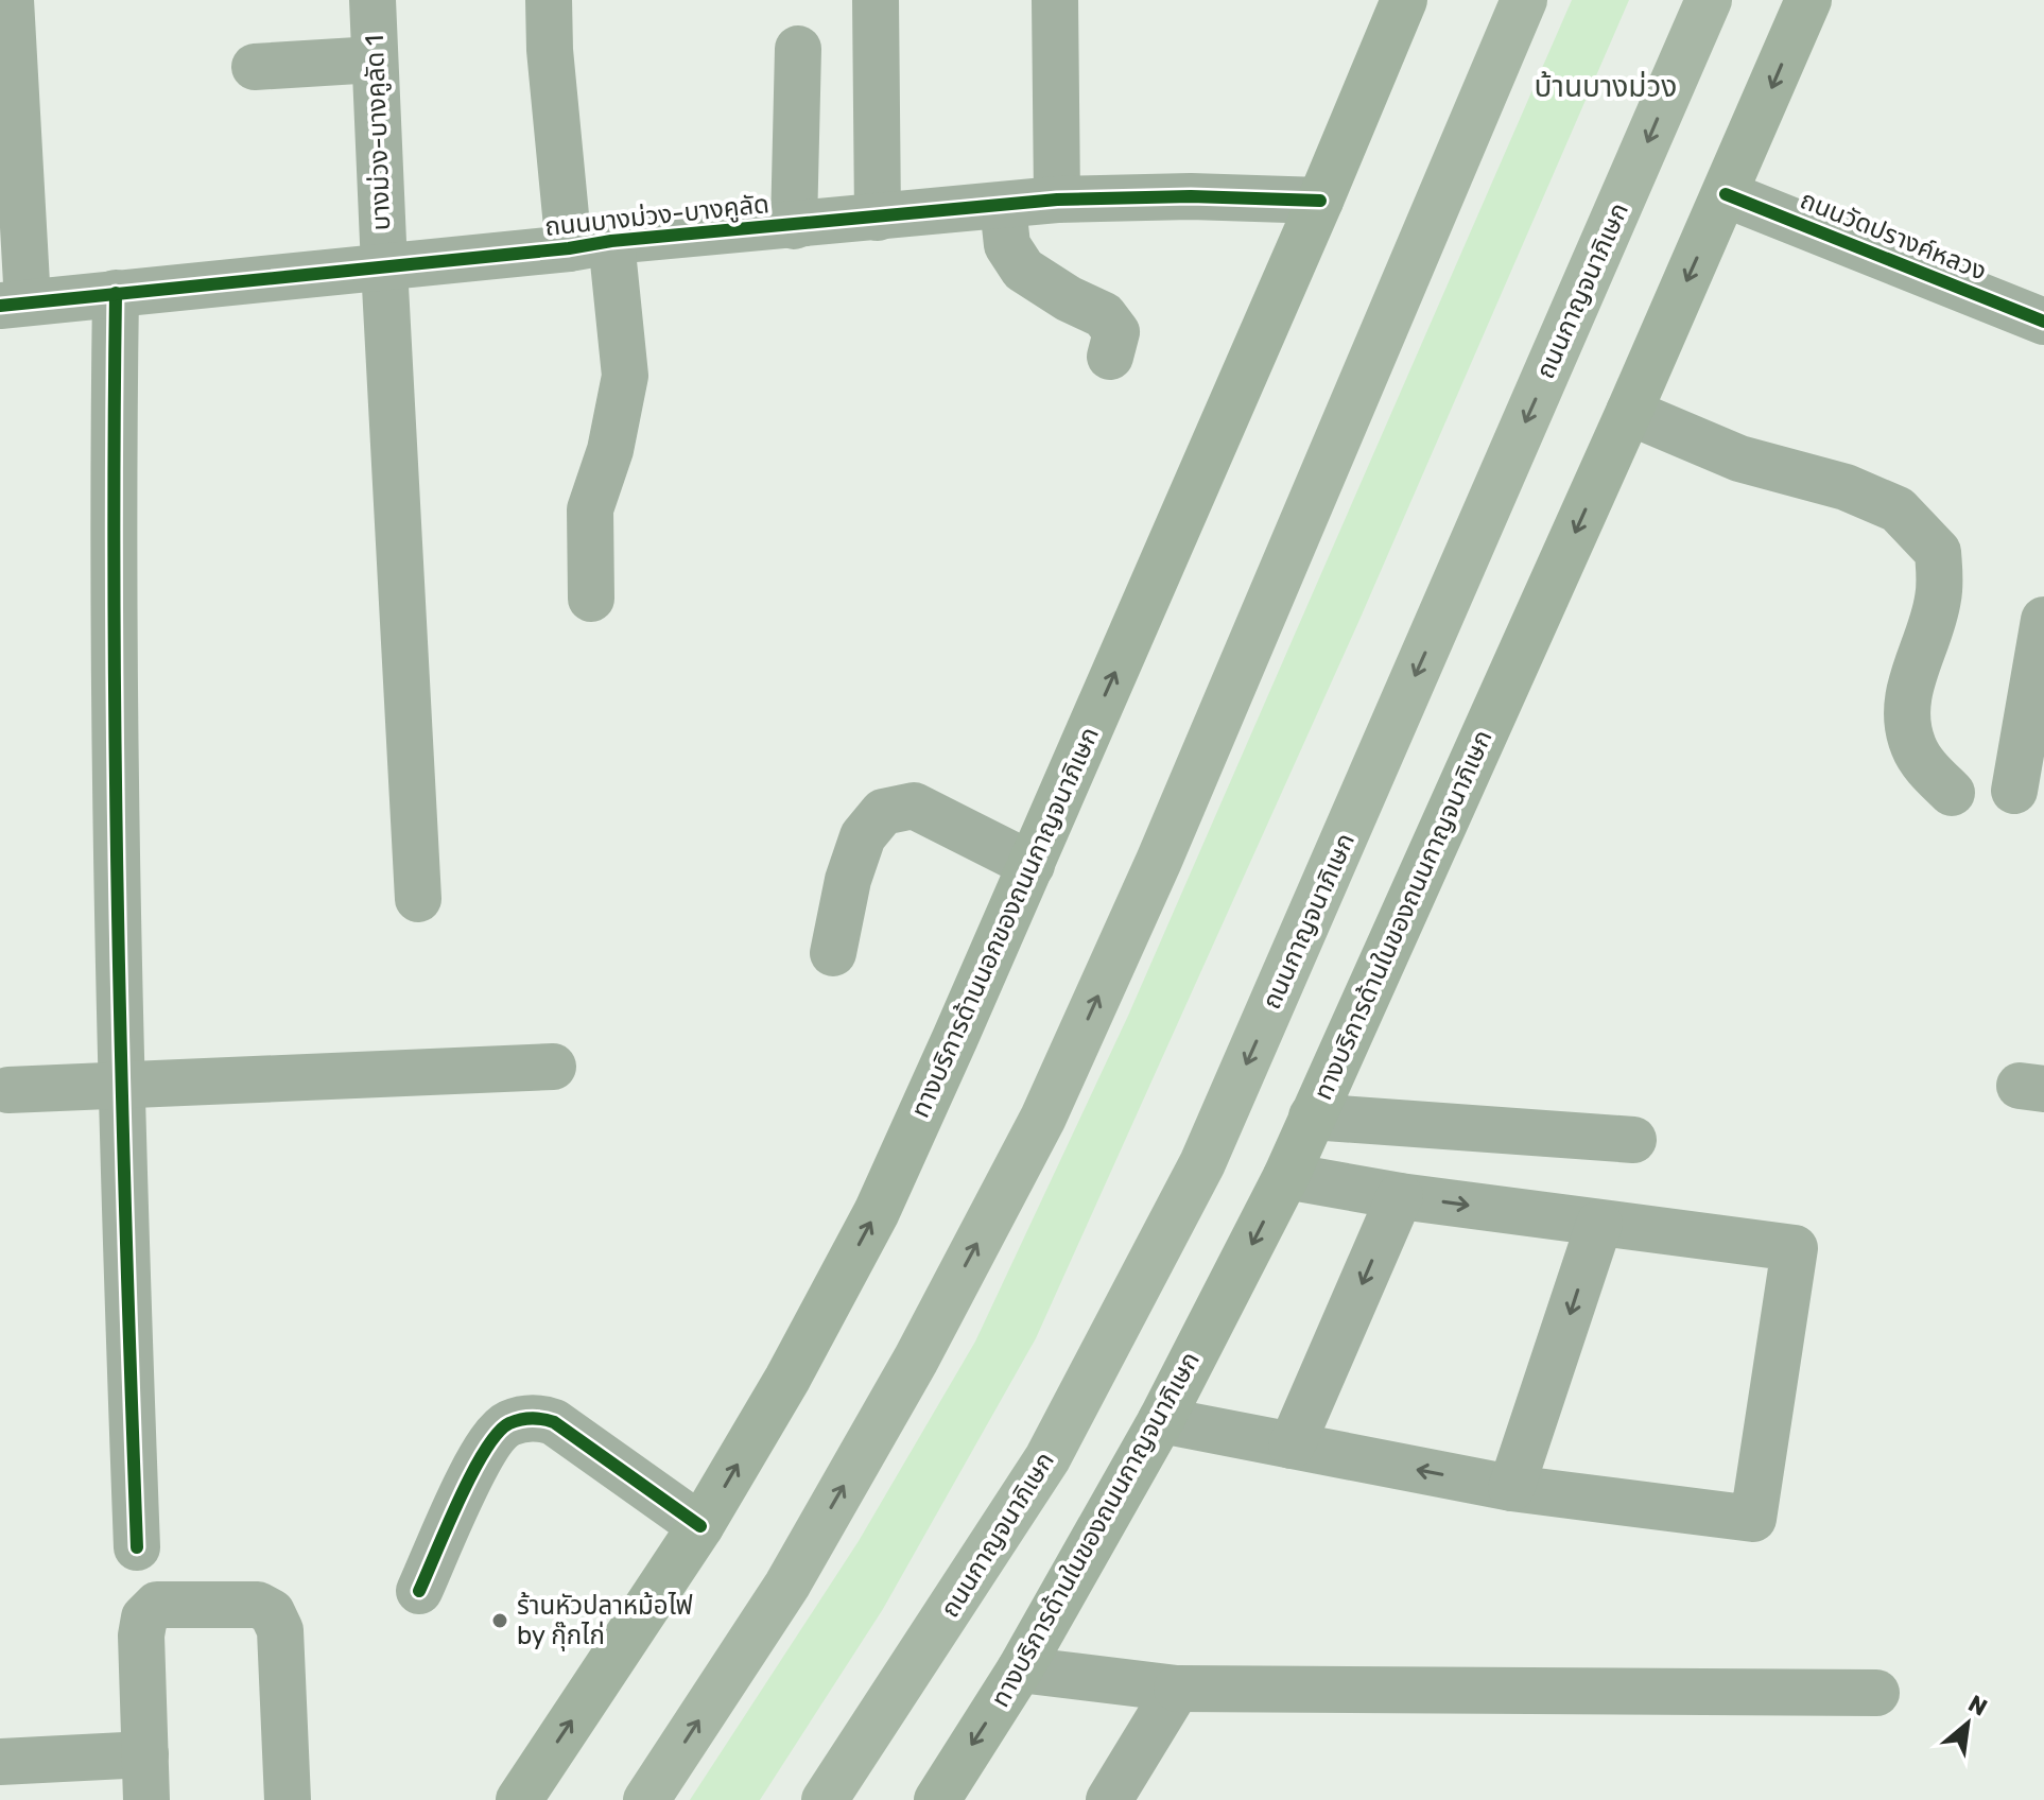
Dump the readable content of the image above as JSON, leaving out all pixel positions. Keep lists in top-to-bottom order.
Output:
{
  "streets": {
    "highway": ["ถนนกาญจนาภิเษก"],
    "main road": ["ทางบริการด้านในของถนนกาญจนาภิเษก", "ทางบริการด้านนอกของถนนกาญจนาภิเษก"],
    "street": ["บางม่วง-บางคูลัด 1", "ถนนบางม่วง-บางคูลัด", "ถนนวัดปรางค์หลวง"]
  },
  "crossings": [
    ["บางม่วง-บางคูลัด 1", "ถนนบางม่วง-บางคูลัด"],
    ["ถนนบางม่วง-บางคูลัด", "ทางบริการด้านนอกของถนนกาญจนาภิเษก"],
    ["ถนนวัดปรางค์หลวง", "ทางบริการด้านในของถนนกาญจนาภิเษก"]
  ],
  "one_way": ["ทางบริการด้านในของถนนกาญจนาภิเษก", "ทางบริการด้านนอกของถนนกาญจนาภิเษก"],
  "districts": ["บ้านบางม่วง"],
  "places": ["ร้านหัวปลาหม้อไฟ by กุ๊กไก่"],
  "north": "top right"
}
